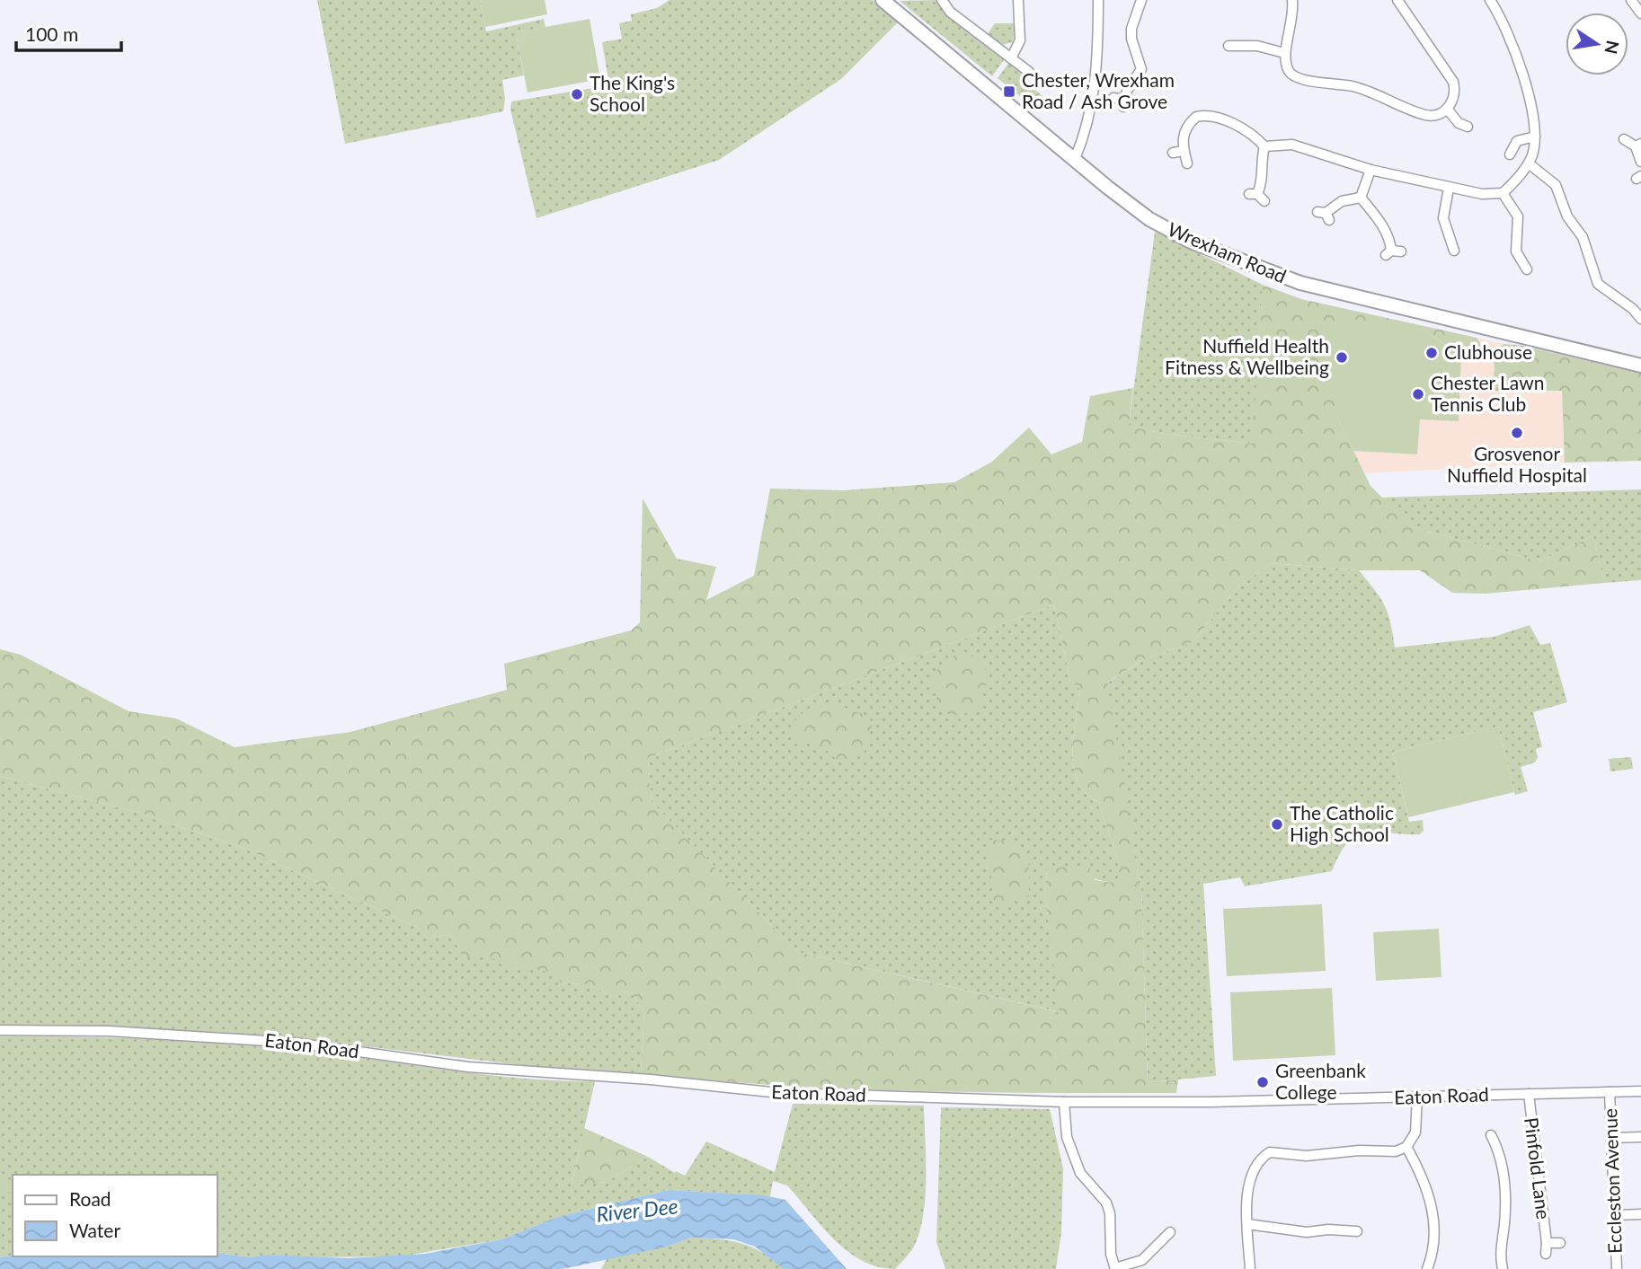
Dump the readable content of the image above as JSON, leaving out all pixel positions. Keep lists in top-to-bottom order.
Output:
{
  "streets": {
    "highway": ["Wrexham Road"],
    "street": ["Eaton Road", "Pinfold Lane", "Eccleston Avenue"]
  },
  "crossings": [
    ["Eaton Road", "Pinfold Lane"],
    ["Eaton Road", "Eccleston Avenue"]
  ],
  "water": ["River Dee"],
  "places": {
    "transit": ["Chester, Wrexham Road / Ash Grove"],
    "other": [
      "The King's School",
      "Clubhouse",
      "Nuffield Health Fitness & Wellbeing",
      "Chester Lawn Tennis Club",
      "Grosvenor Nuffield Hospital",
      "The Catholic High School",
      "Greenbank College"
    ]
  },
  "legend": ["Road", "Water"],
  "scale_bar": "100 m",
  "north": "right"
}
